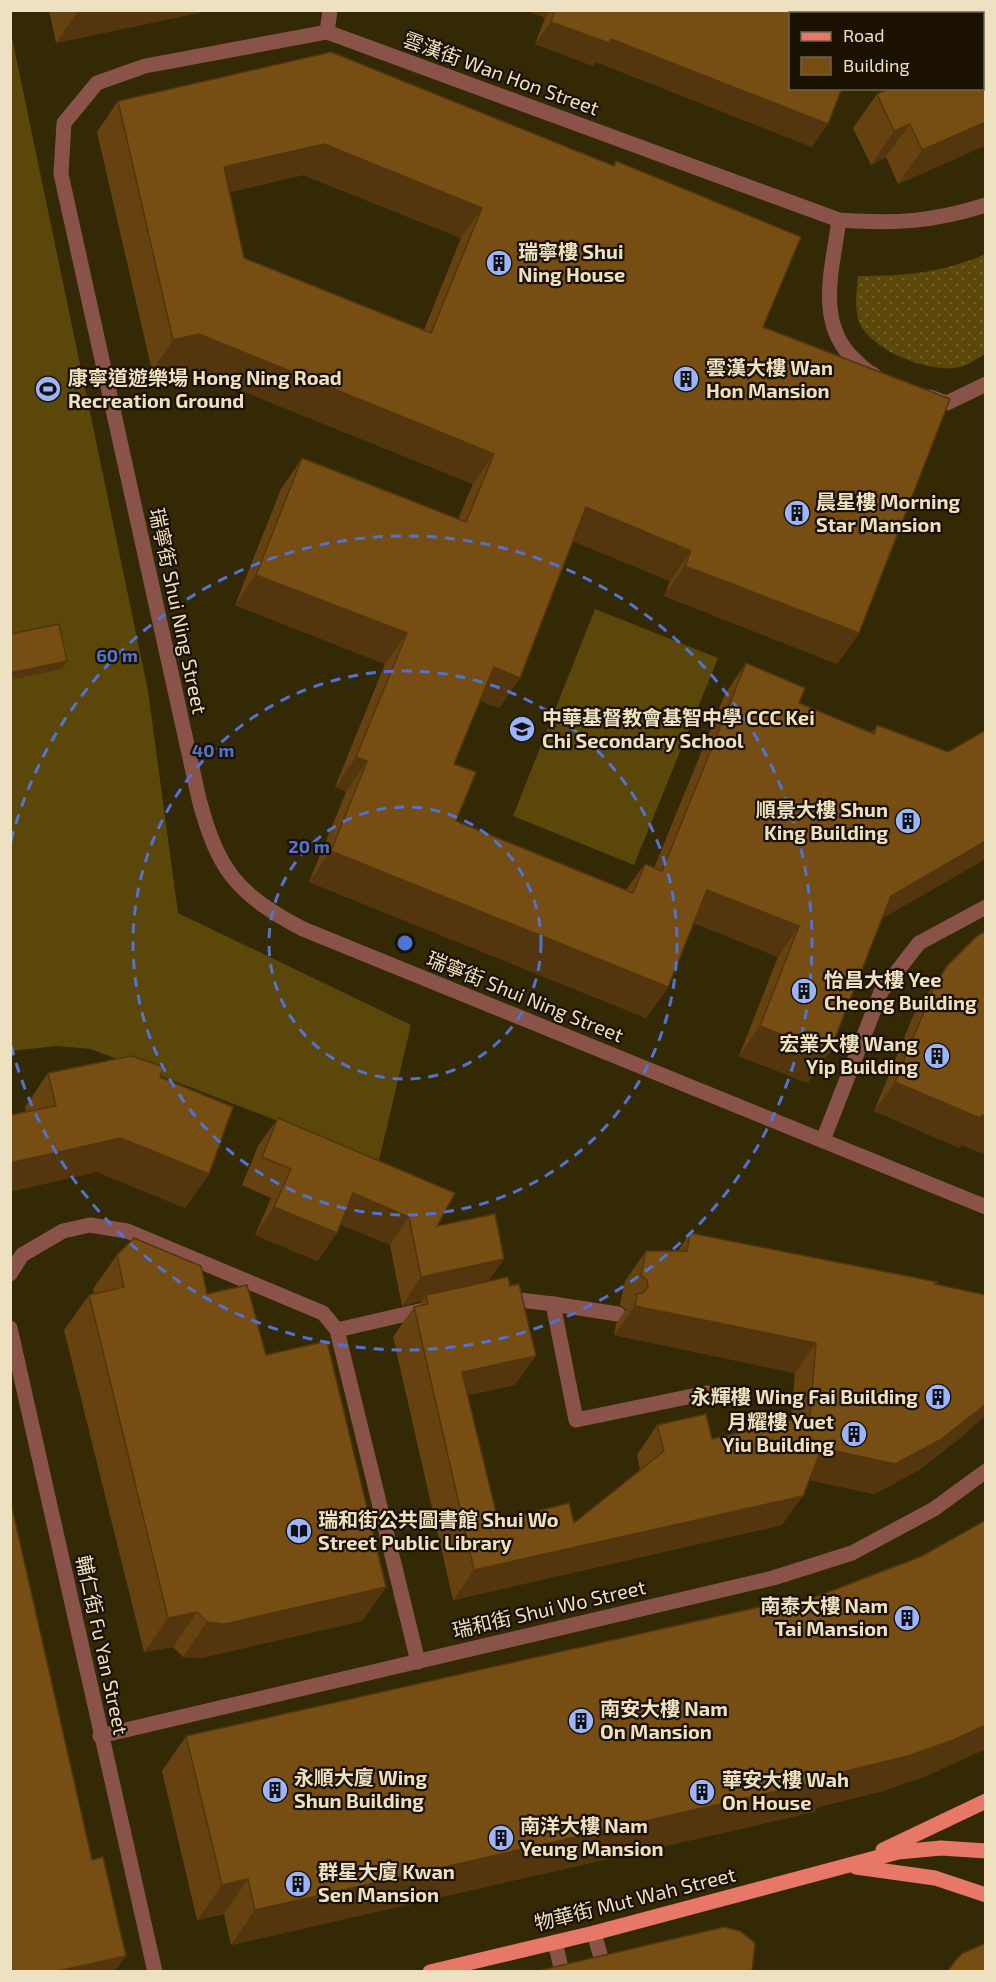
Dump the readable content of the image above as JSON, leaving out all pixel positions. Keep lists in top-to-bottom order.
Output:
{
  "streets": {
    "main road": ["物華街 Mut Wah Street"],
    "street": [
      "雲漢街 Wan Hon Street",
      "瑞寧街 Shui Ning Street",
      "瑞和街 Shui Wo Street",
      "輔仁街 Fu Yan Street"
    ]
  },
  "crossings": [
    ["雲漢街 Wan Hon Street", "瑞寧街 Shui Ning Street"],
    ["瑞和街 Shui Wo Street", "輔仁街 Fu Yan Street"]
  ],
  "places": {
    "building": [
      "瑞寧樓 Shui Ning House",
      "雲漢大樓 Wan Hon Mansion",
      "晨星樓 Morning Star Mansion",
      "順景大樓 Shun King Building",
      "怡昌大樓 Yee Cheong Building",
      "宏業大樓 Wang Yip Building",
      "永輝樓 Wing Fai Building",
      "月耀樓 Yuet Yiu Building",
      "南泰大樓 Nam Tai Mansion",
      "南安大樓 Nam On Mansion",
      "永順大廈 Wing Shun Building",
      "華安大樓 Wah On House",
      "南洋大樓 Nam Yeung Mansion",
      "群星大廈 Kwan Sen Mansion"
    ],
    "sports": ["康寧道遊樂場 Hong Ning Road Recreation Ground"],
    "school or university": ["中華基督教會基智中學 CCC Kei Chi Secondary School"],
    "library": ["瑞和街公共圖書館 Shui Wo Street Public Library"]
  },
  "legend": ["Road", "Building"],
  "rings": ["60 m", "40 m", "20 m"]
}
